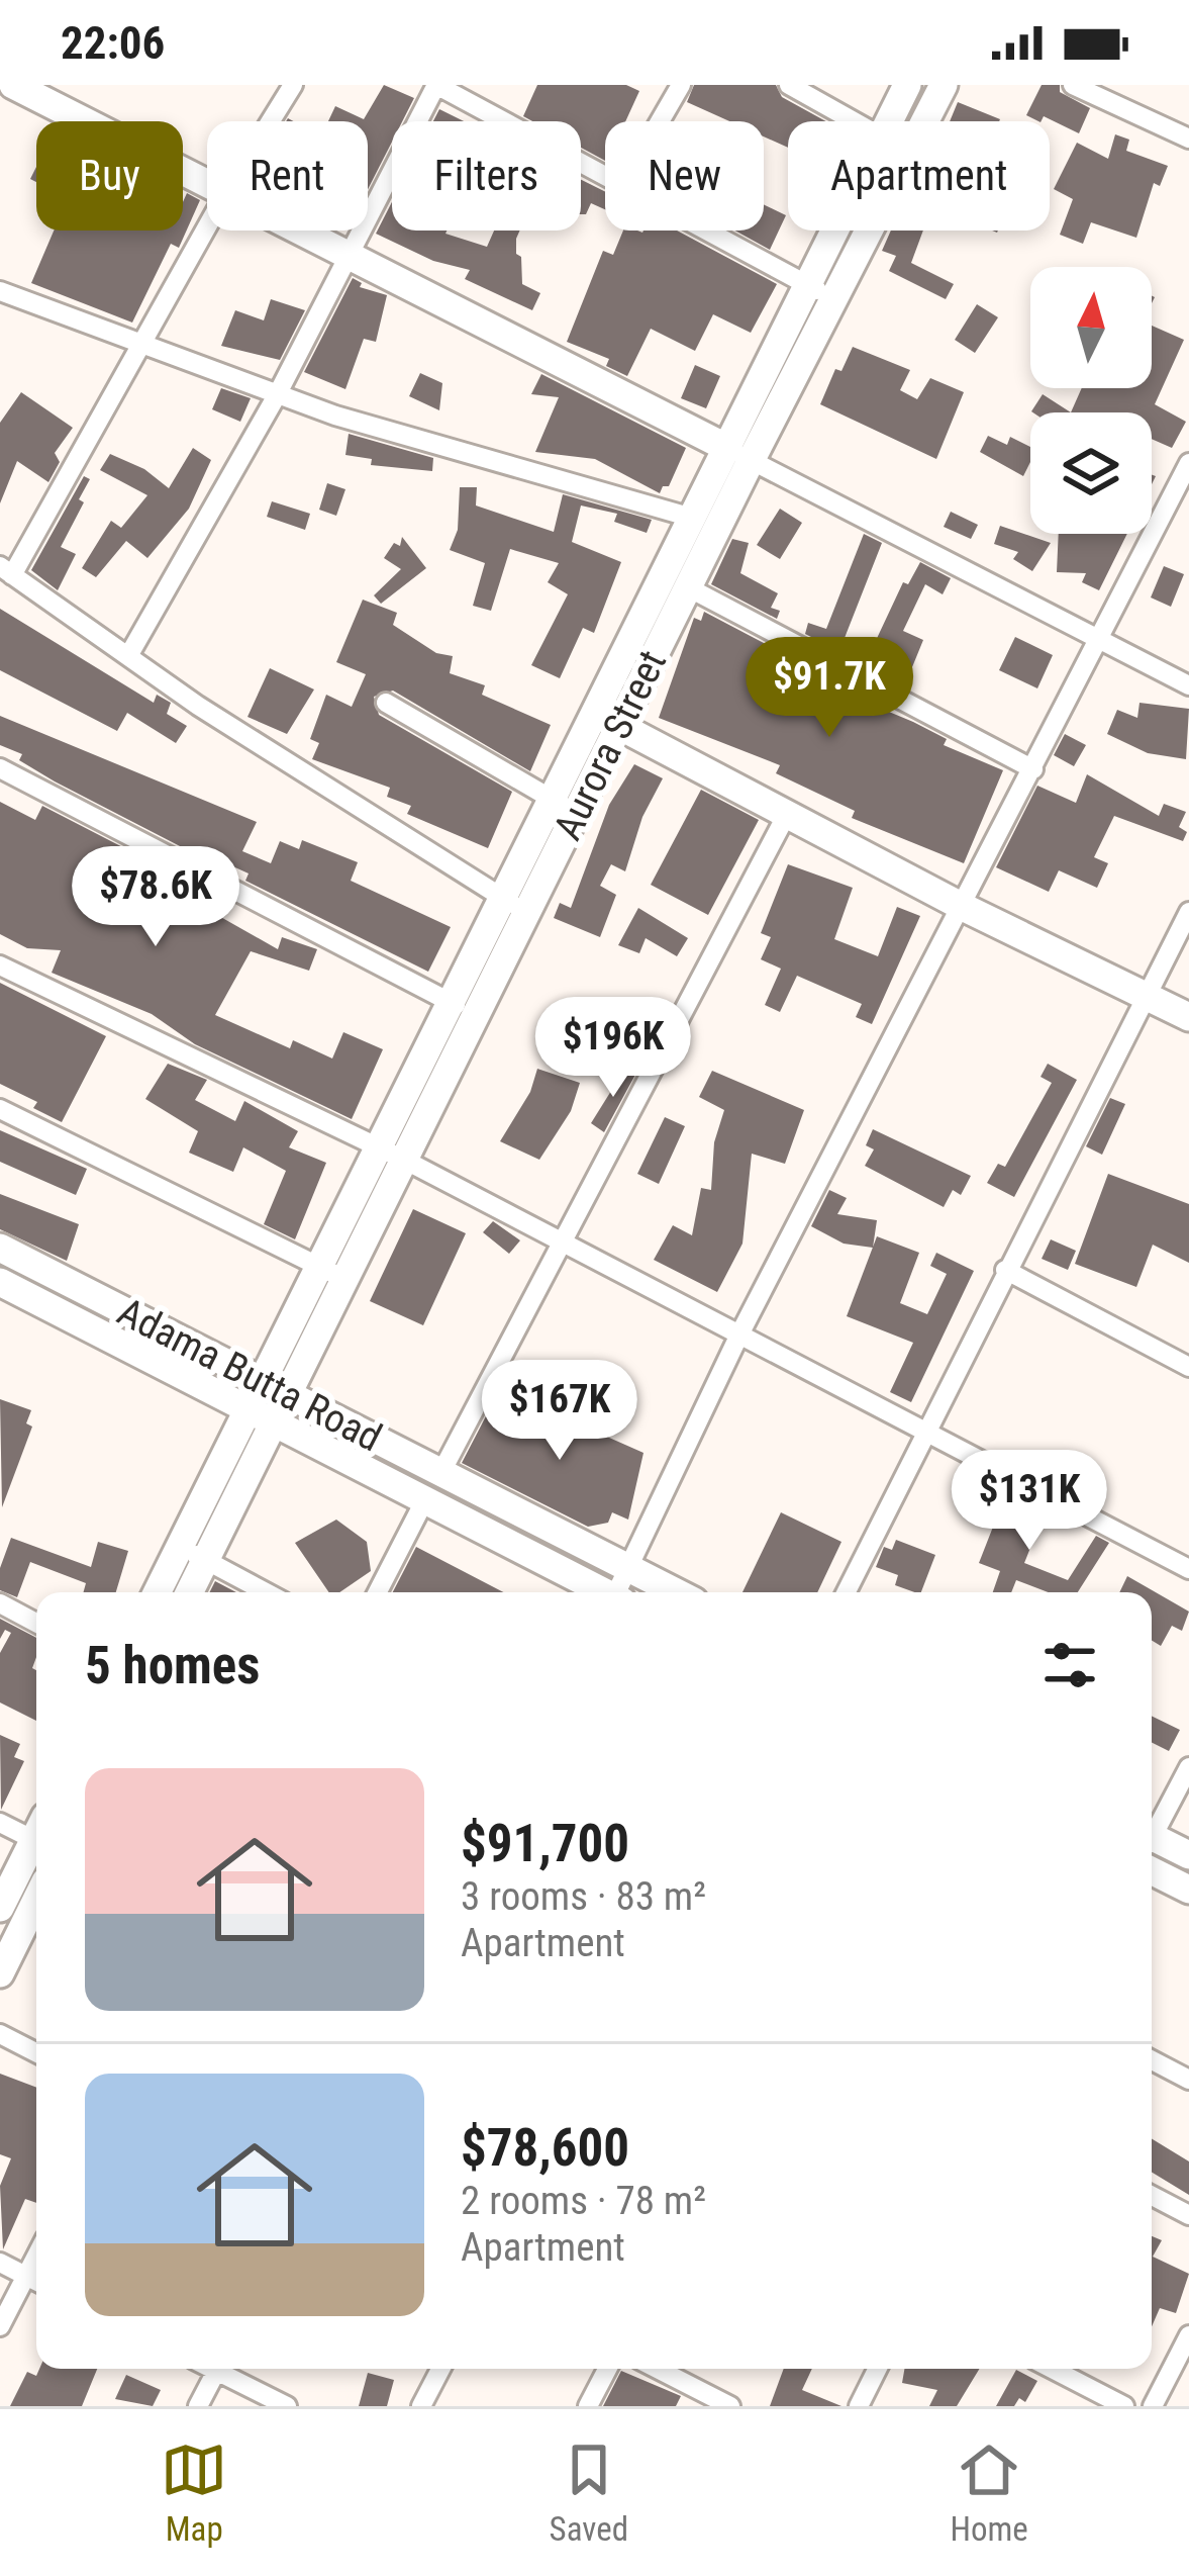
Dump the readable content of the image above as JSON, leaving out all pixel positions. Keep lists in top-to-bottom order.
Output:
{
  "streets": {
    "street": ["Aurora Street", "Adama Butta Road"]
  },
  "crossings": [
    ["Aurora Street", "Adama Butta Road"]
  ],
  "north": "top",
  "page": {
    "status": "22:06",
    "chip": [
      "Buy",
      "Rent",
      "Filters",
      "New",
      "Apartment"
    ],
    "price": [
      "$91.7K",
      "$78.6K",
      "$196K",
      "$167K",
      "$131K"
    ],
    "heading": "5 homes",
    "list": [
      {
        "name": "$91,700",
        "note": "3 rooms · 83 m² · Apartment"
      },
      {
        "name": "$78,600",
        "note": "2 rooms · 78 m² · Apartment"
      }
    ],
    "tabs": ["Map", "Saved", "Home"]
  }
}
